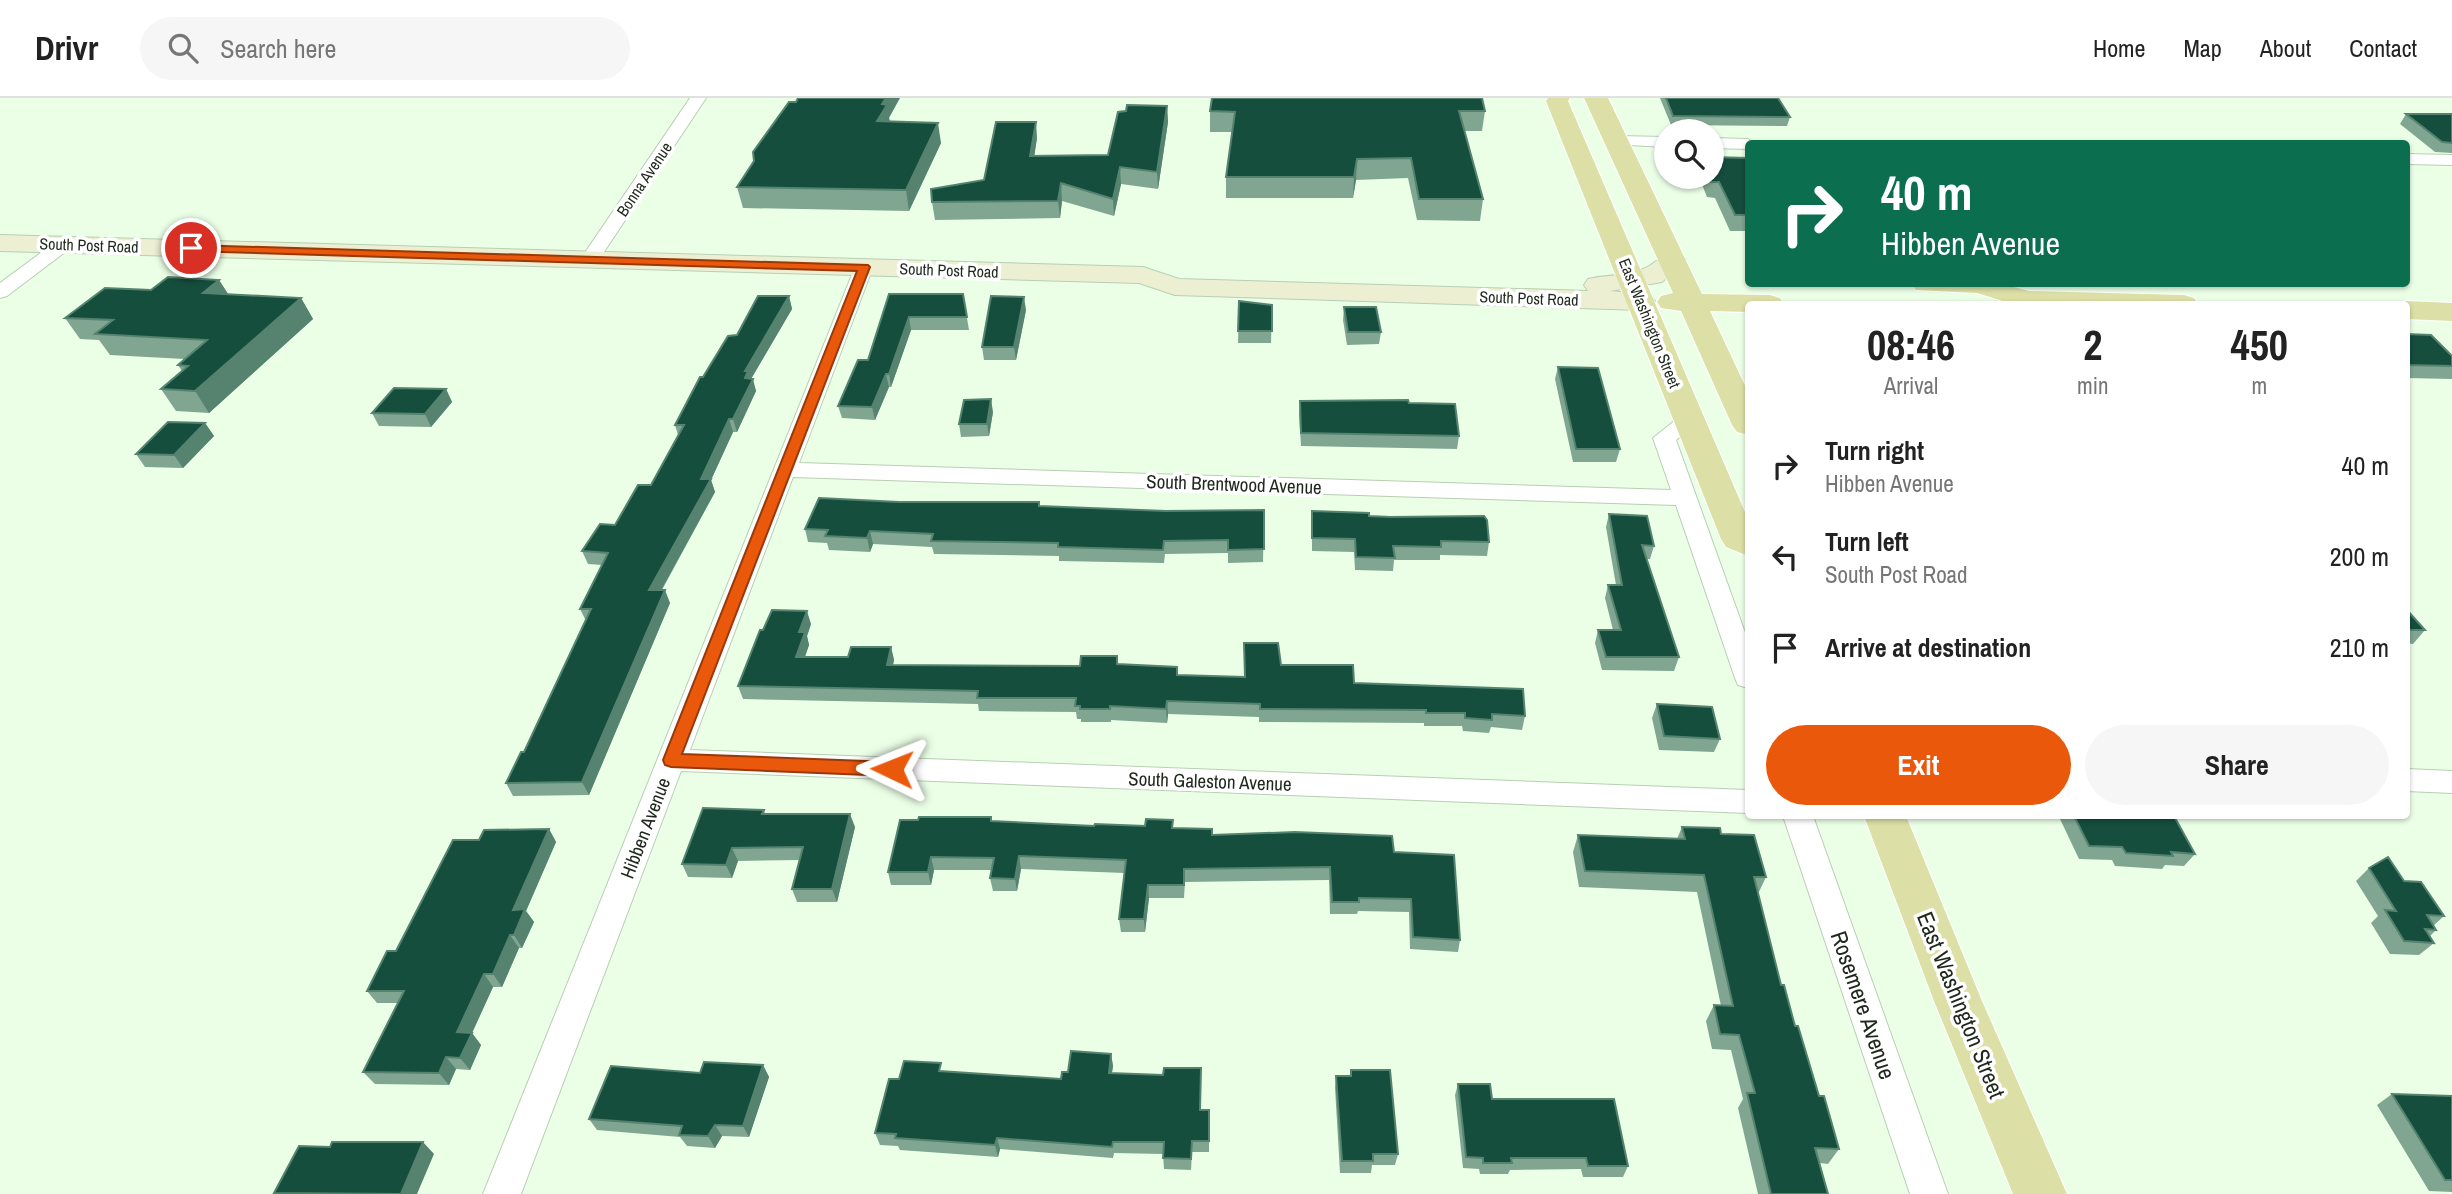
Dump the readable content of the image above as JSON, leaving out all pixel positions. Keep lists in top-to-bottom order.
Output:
{
  "streets": {
    "main road": ["South Post Road", "East Washington Street"],
    "street": [
      "Bonna Avenue",
      "South Brentwood Avenue",
      "South Galeston Avenue",
      "Hibben Avenue",
      "Rosemere Avenue"
    ]
  },
  "crossings": [
    ["Bonna Avenue", "South Post Road"],
    ["South Post Road", "East Washington Street"],
    ["South Post Road", "Hibben Avenue"],
    ["South Brentwood Avenue", "Hibben Avenue"],
    ["South Galeston Avenue", "Hibben Avenue"]
  ],
  "page": {
    "header": "Drivr",
    "search": "Search here",
    "nav": [
      "Home",
      "Map",
      "About",
      "Contact"
    ],
    "turn": ["40 m", "Hibben Avenue"],
    "eta": [
      "08:46",
      "Arrival",
      "2",
      "min",
      "450",
      "m"
    ],
    "list": [
      {
        "name": "Turn right",
        "note": "Hibben Avenue",
        "value": "40 m"
      },
      {
        "name": "Turn left",
        "note": "South Post Road",
        "value": "200 m"
      },
      {
        "name": "Arrive at destination",
        "value": "210 m"
      }
    ],
    "buttons": ["Exit", "Share"]
  }
}
